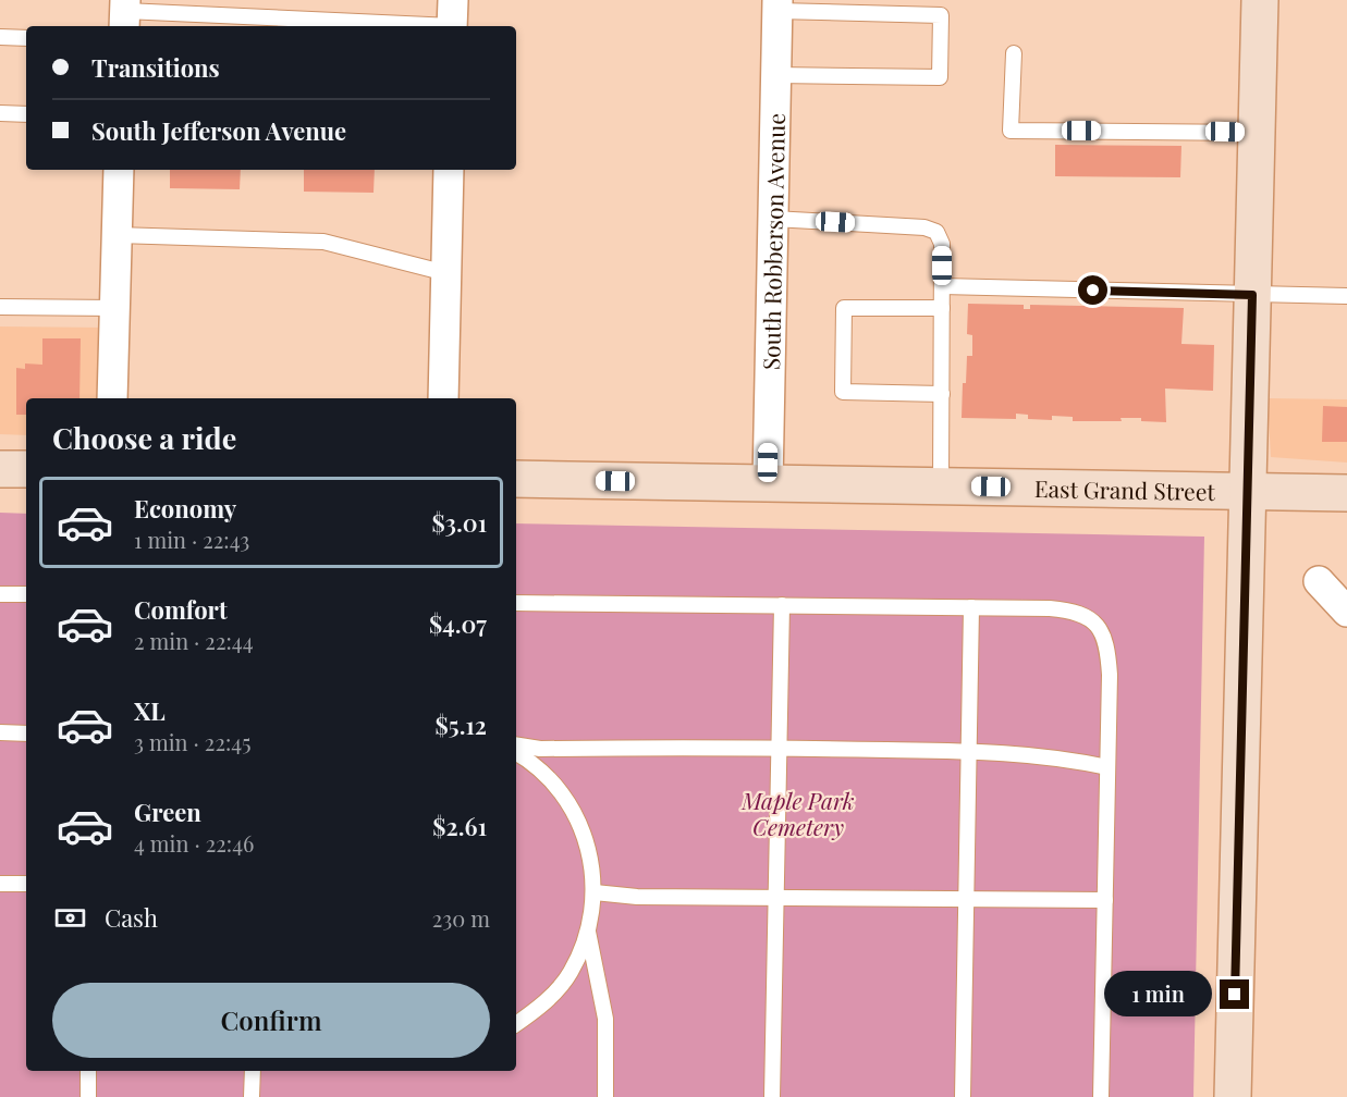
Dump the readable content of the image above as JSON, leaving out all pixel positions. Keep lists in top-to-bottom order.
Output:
{
  "streets": {
    "main road": ["East Grand Street"],
    "street": ["South Robberson Avenue"]
  },
  "crossings": [
    ["South Robberson Avenue", "East Grand Street"]
  ],
  "parks": ["Maple Park Cemetery"],
  "page": {
    "banner": ["Transitions", "South Jefferson Avenue"],
    "heading": "Choose a ride",
    "list": [
      {
        "name": "Economy",
        "note": "1 min · 22:43",
        "value": "$3.01"
      },
      {
        "name": "Comfort",
        "note": "2 min · 22:44",
        "value": "$4.07"
      },
      {
        "name": "XL",
        "note": "3 min · 22:45",
        "value": "$5.12"
      },
      {
        "name": "Green",
        "note": "4 min · 22:46",
        "value": "$2.61"
      }
    ],
    "pay": ["Cash", "230 m"],
    "buttons": "Confirm",
    "bubble": "1 min"
  }
}
